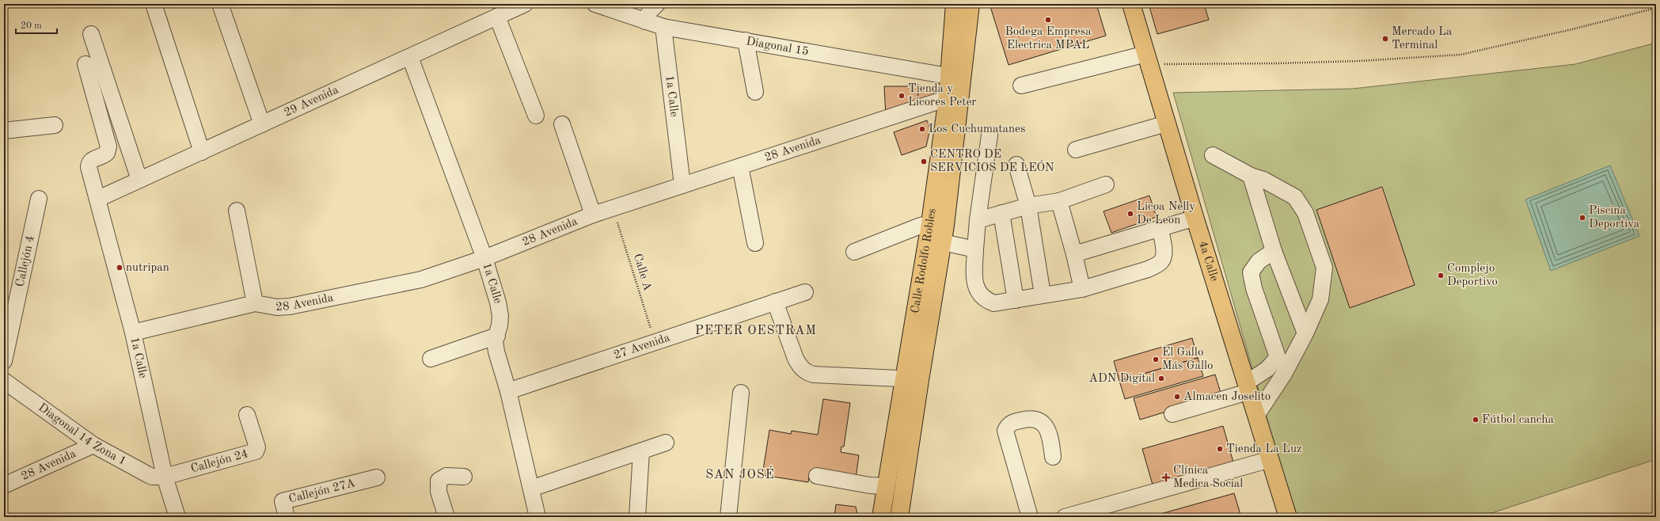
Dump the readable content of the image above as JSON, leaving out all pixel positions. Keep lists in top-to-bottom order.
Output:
{
  "streets": {
    "main road": ["Calle Rodolfo Robles", "4a Calle"],
    "street": [
      "Diagonal 15",
      "1a Calle",
      "29 Avenida",
      "28 Avenida",
      "Callejón 4",
      "27 Avenida",
      "Diagonal 14 Zona 1",
      "Callejón 24",
      "Callejón 27A"
    ],
    "path": ["Calle A"]
  },
  "crossings": [
    ["Diagonal 15", "1a Calle"],
    ["Diagonal 15", "Calle Rodolfo Robles"],
    ["1a Calle", "29 Avenida"],
    ["1a Calle", "28 Avenida"],
    ["1a Calle", "27 Avenida"],
    ["1a Calle", "Diagonal 14 Zona 1"],
    ["1a Calle", "Callejón 24"],
    ["28 Avenida", "Calle Rodolfo Robles"],
    ["28 Avenida", "Calle A"],
    ["28 Avenida", "Diagonal 14 Zona 1"],
    ["Calle A", "27 Avenida"],
    ["Diagonal 14 Zona 1", "Callejón 24"]
  ],
  "districts": ["PETER OESTRAM", "SAN JOSÉ"],
  "places": {
    "other": [
      "Bodega Empresa Electrica MPAL",
      "Mercado La Terminal",
      "Tienda y Licores Peter",
      "Los Cuchumatanes",
      "CENTRO DE SERVICIOS DE LEÓN",
      "Licoa Nelly De Leon",
      "Piscina Deportiva",
      "nutripan",
      "Complejo Deportivo",
      "El Gallo Más Gallo",
      "ADN Digital",
      "Almacen Joselito",
      "Fútbol cancha",
      "Tienda La Luz"
    ],
    "health": ["Clínica Medica Social"]
  },
  "scale_bar": "20 m"
}
